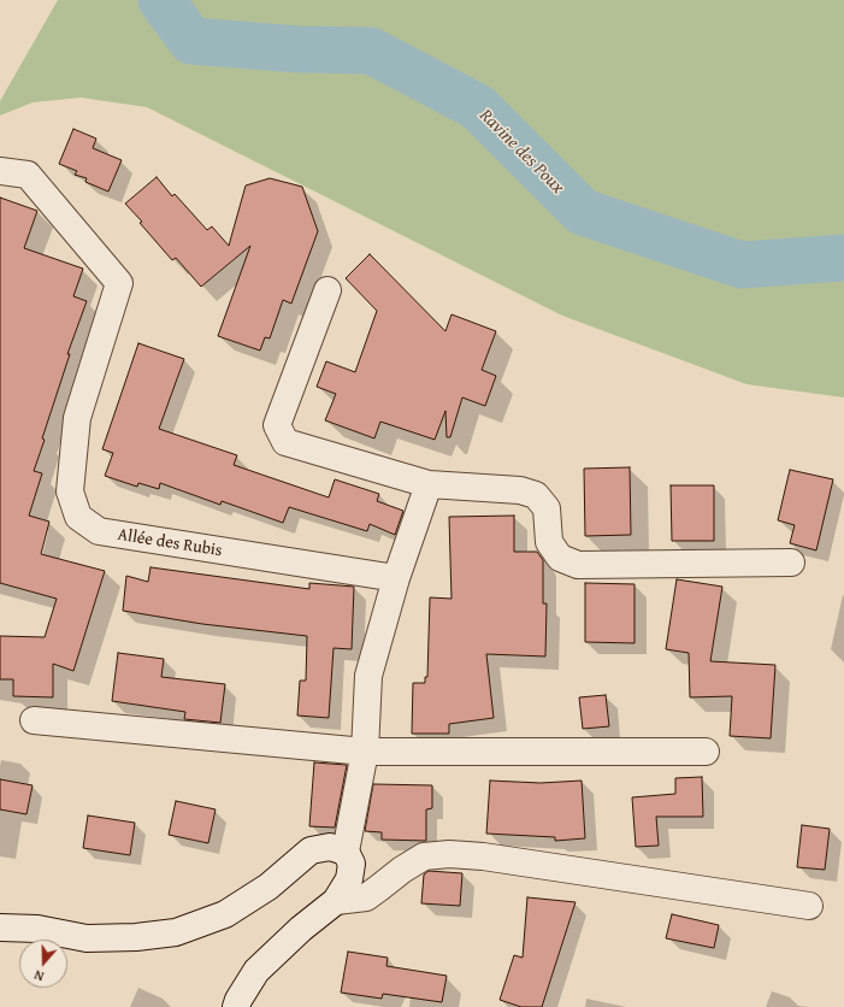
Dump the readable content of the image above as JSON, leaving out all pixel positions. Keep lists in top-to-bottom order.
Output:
{
  "streets": {
    "street": ["Allée des Rubis"]
  },
  "water": ["Ravine des Poux"],
  "north": "bottom"
}
